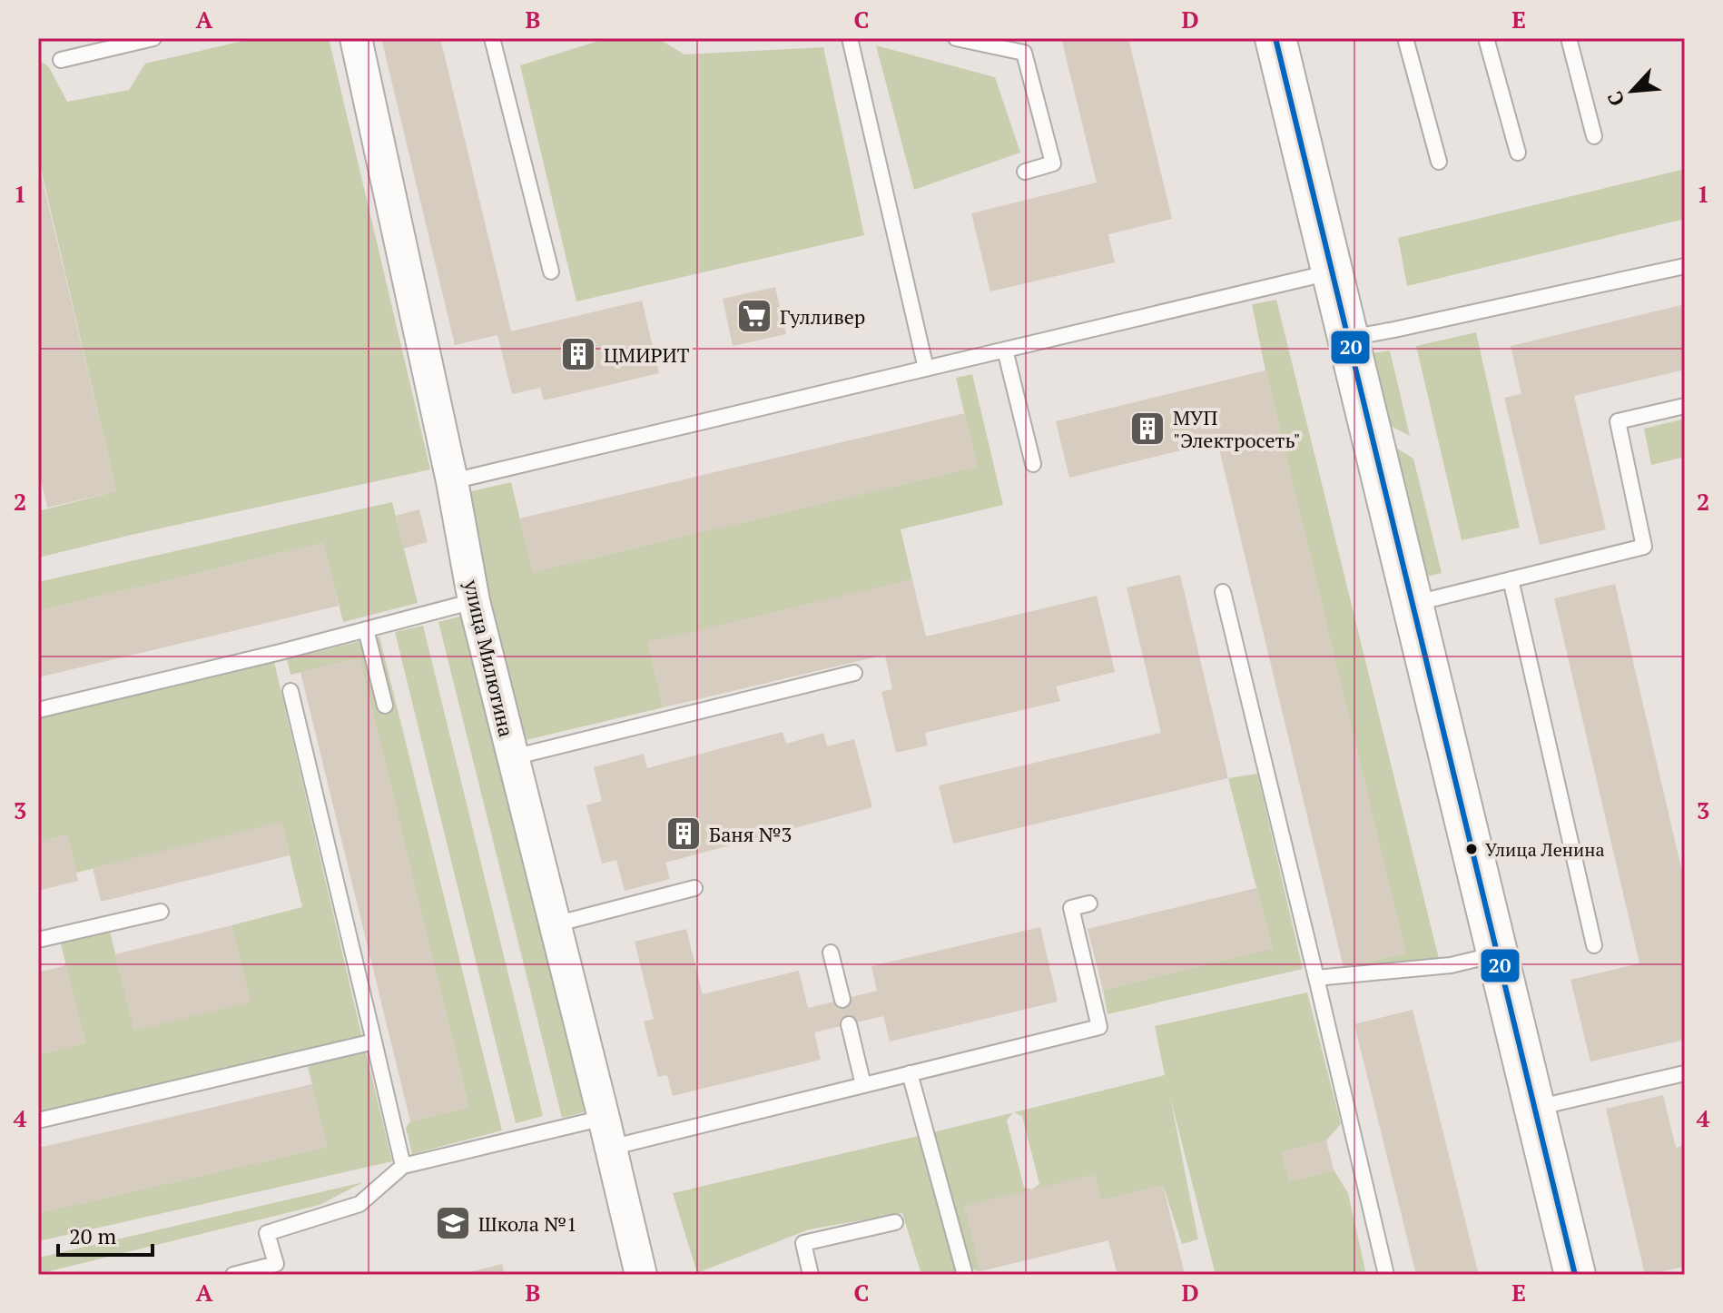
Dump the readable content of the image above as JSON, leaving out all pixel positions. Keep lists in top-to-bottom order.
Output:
{
  "streets": {
    "street": ["улица Милютина"]
  },
  "places": {
    "supermarket": ["Гулливер"],
    "building": ["ЦМИРИТ", "МУП \"Электросеть\"", "Баня №3"],
    "other": ["Улица Ленина"],
    "school or university": ["Школа №1"]
  },
  "lines": ["transit line 20"],
  "scale_bar": "20 m",
  "north": "bottom left",
  "grid": {
    "columns": [
      "A",
      "B",
      "C",
      "D",
      "E"
    ],
    "rows": [
      "1",
      "2",
      "3",
      "4"
    ]
  }
}
